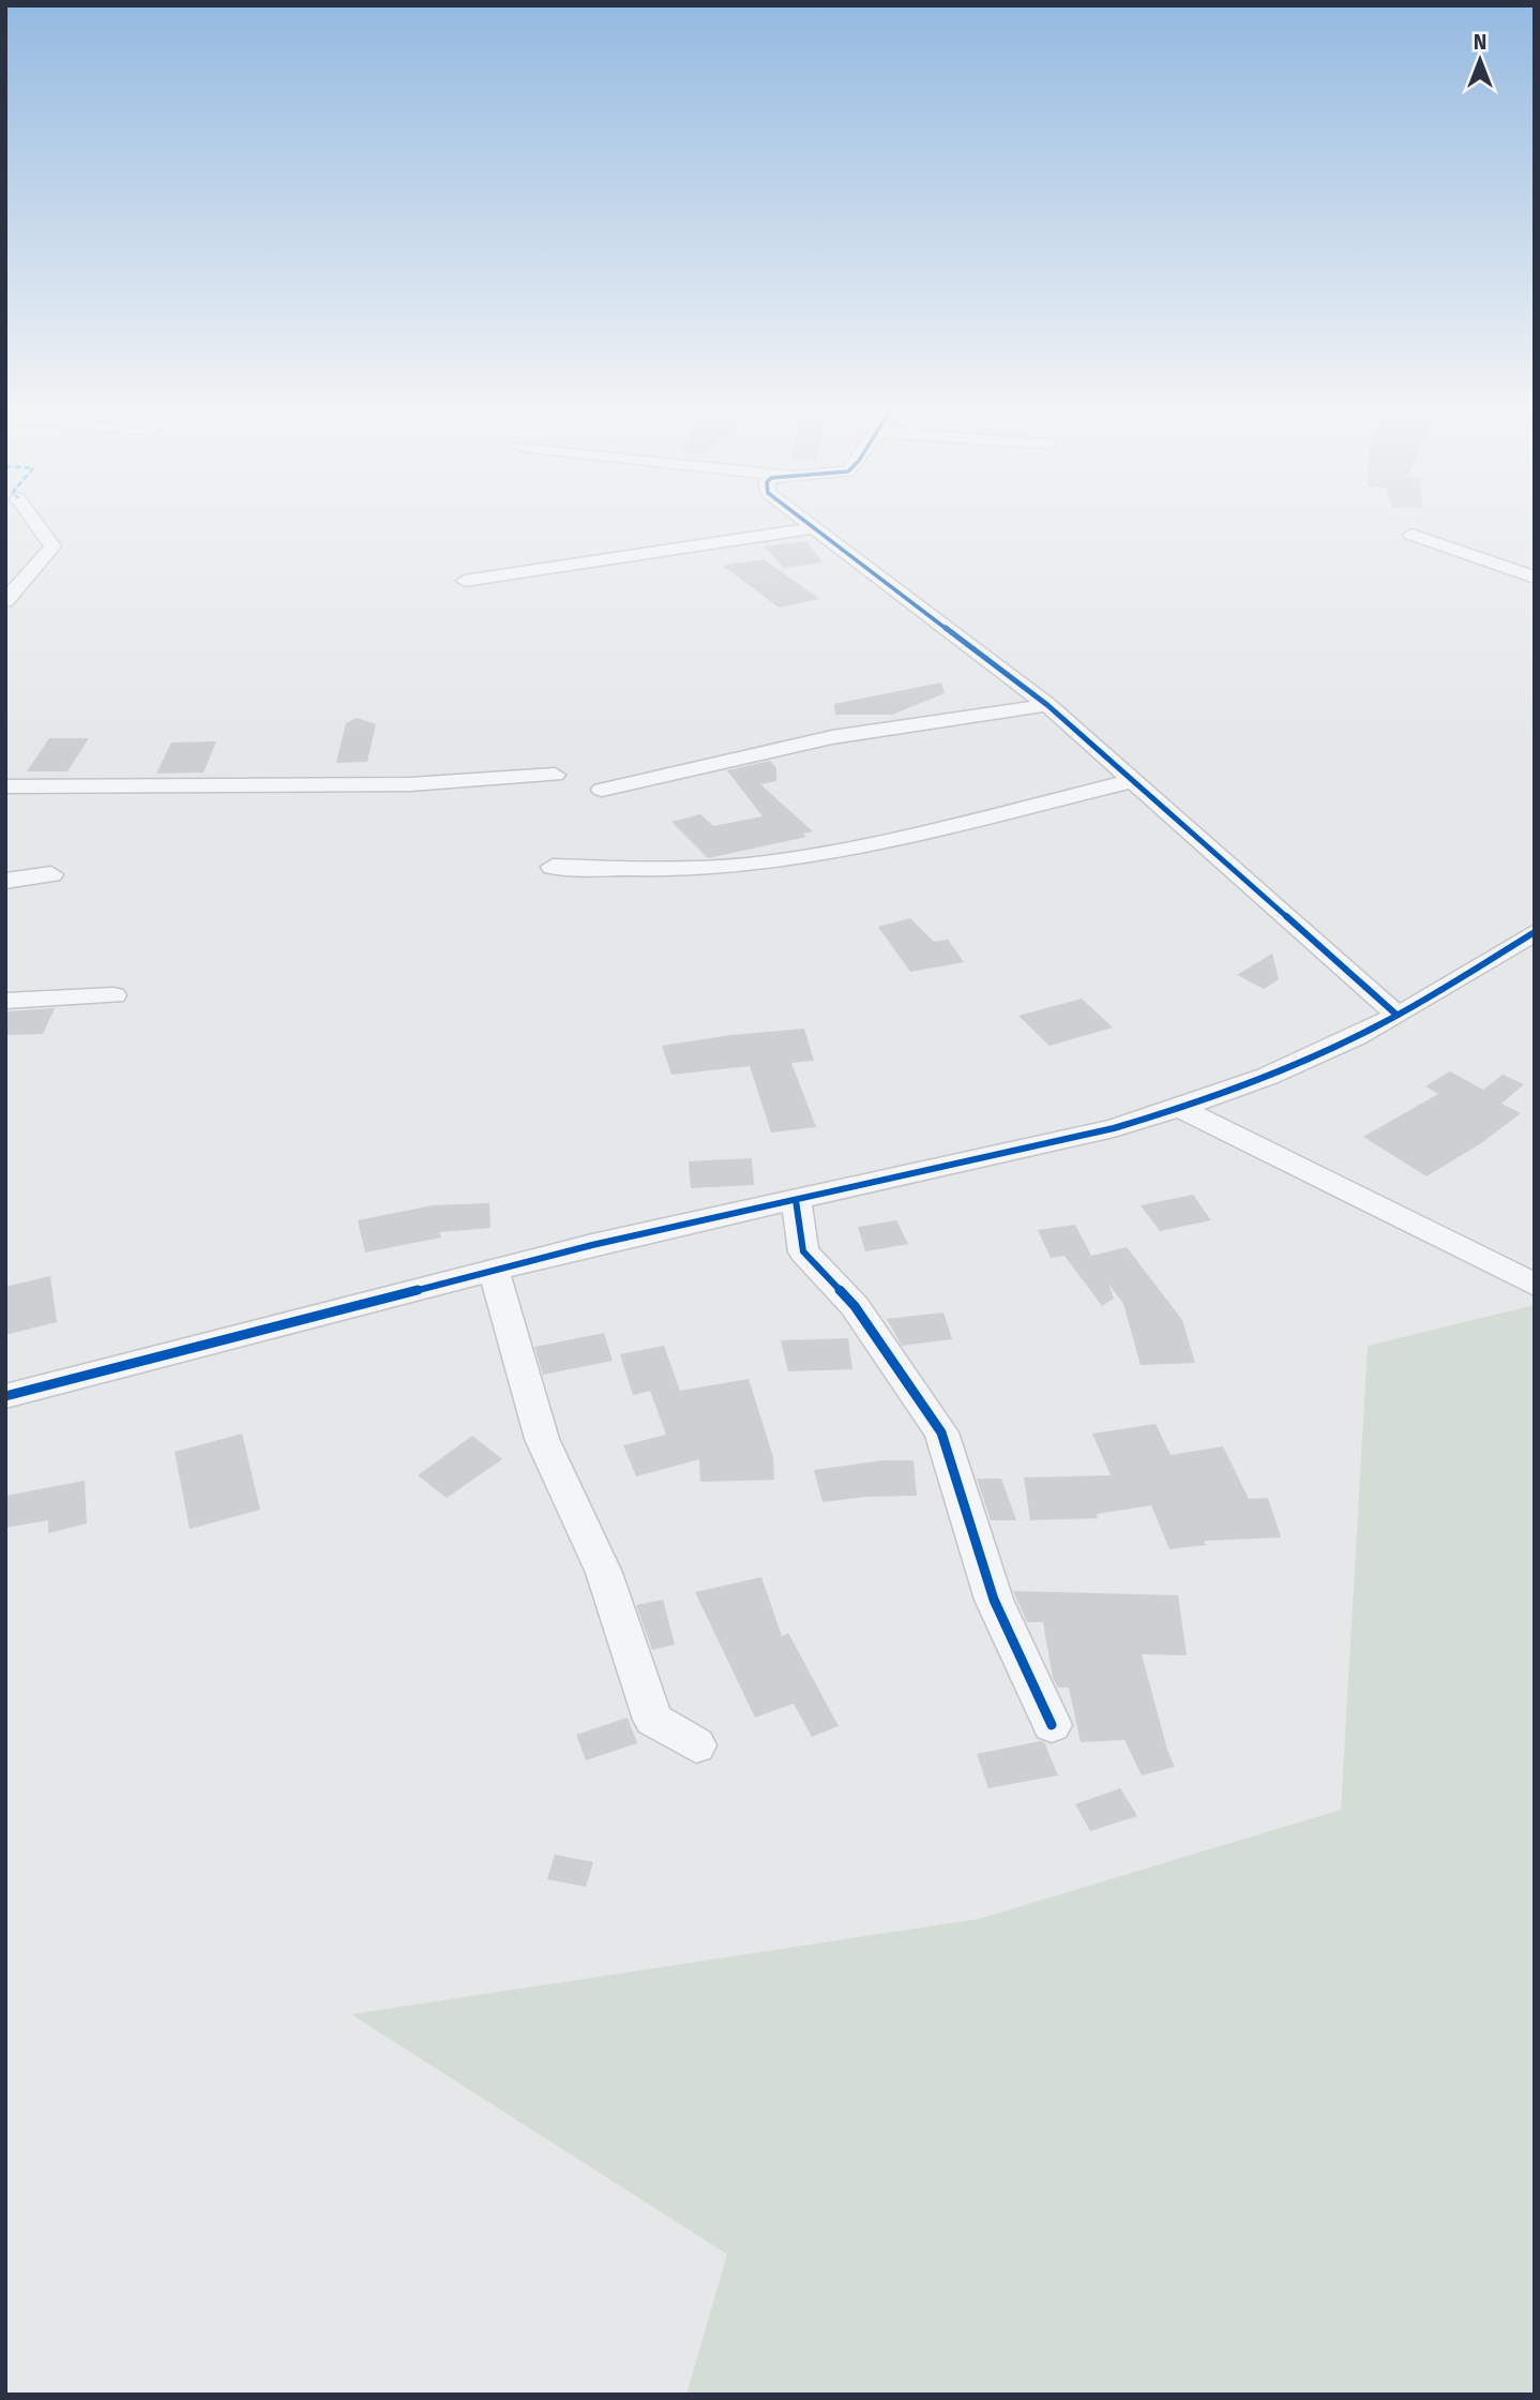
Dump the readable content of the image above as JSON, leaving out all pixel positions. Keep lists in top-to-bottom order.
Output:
{
  "north": "top"
}
